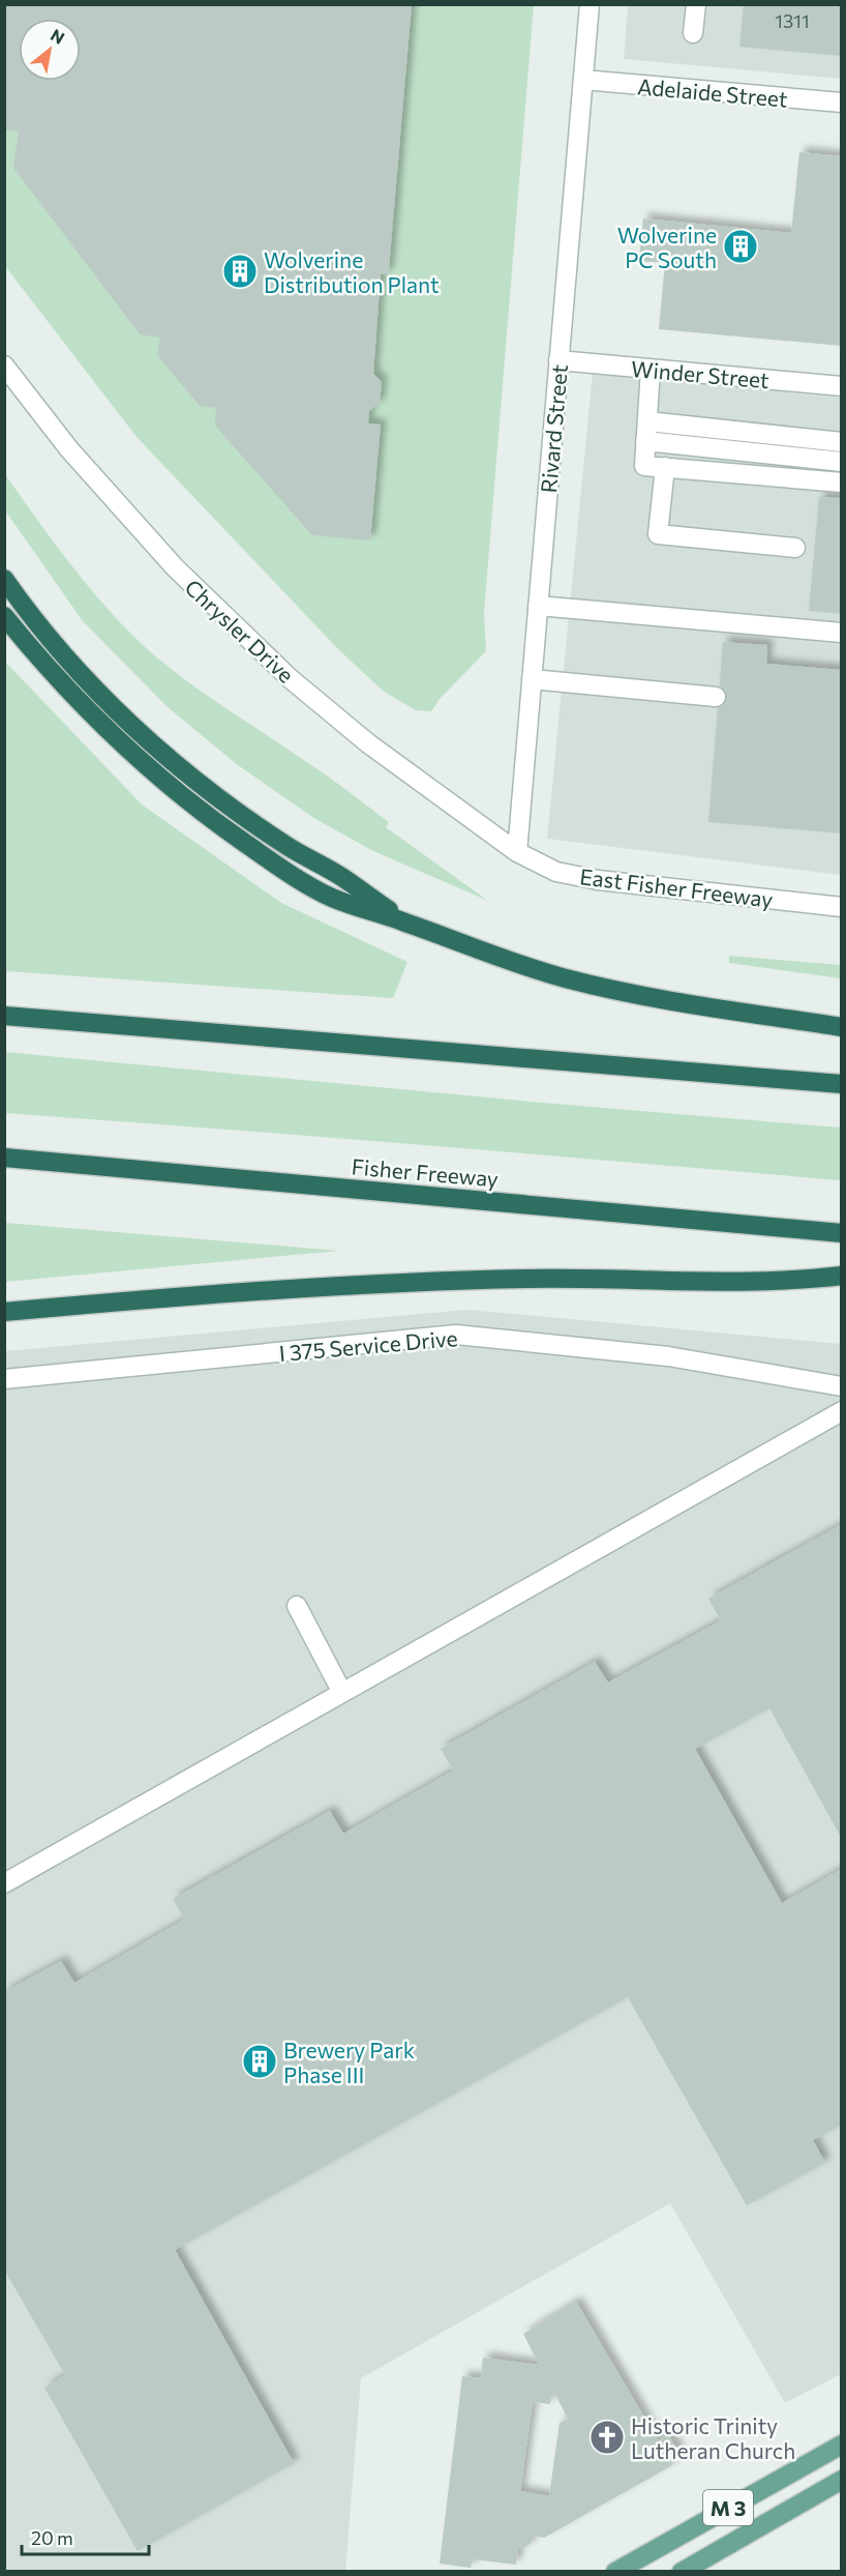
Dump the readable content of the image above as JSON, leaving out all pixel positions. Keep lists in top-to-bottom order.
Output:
{
  "streets": {
    "highway": ["Fisher Freeway"],
    "main road": ["M 3"],
    "street": [
      "Adelaide Street",
      "Winder Street",
      "Rivard Street",
      "Chrysler Drive",
      "East Fisher Freeway",
      "I 375 Service Drive"
    ]
  },
  "crossings": [
    ["Adelaide Street", "Rivard Street"],
    ["Winder Street", "Rivard Street"],
    ["Rivard Street", "Chrysler Drive"],
    ["Rivard Street", "East Fisher Freeway"],
    ["Chrysler Drive", "East Fisher Freeway"]
  ],
  "places": {
    "building": ["Wolverine PC South", "Wolverine Distribution Plant", "Brewery Park Phase III"],
    "church": ["Historic Trinity Lutheran Church"]
  },
  "house_numbers": ["1311"],
  "scale_bar": "20 m",
  "north": "top right"
}
